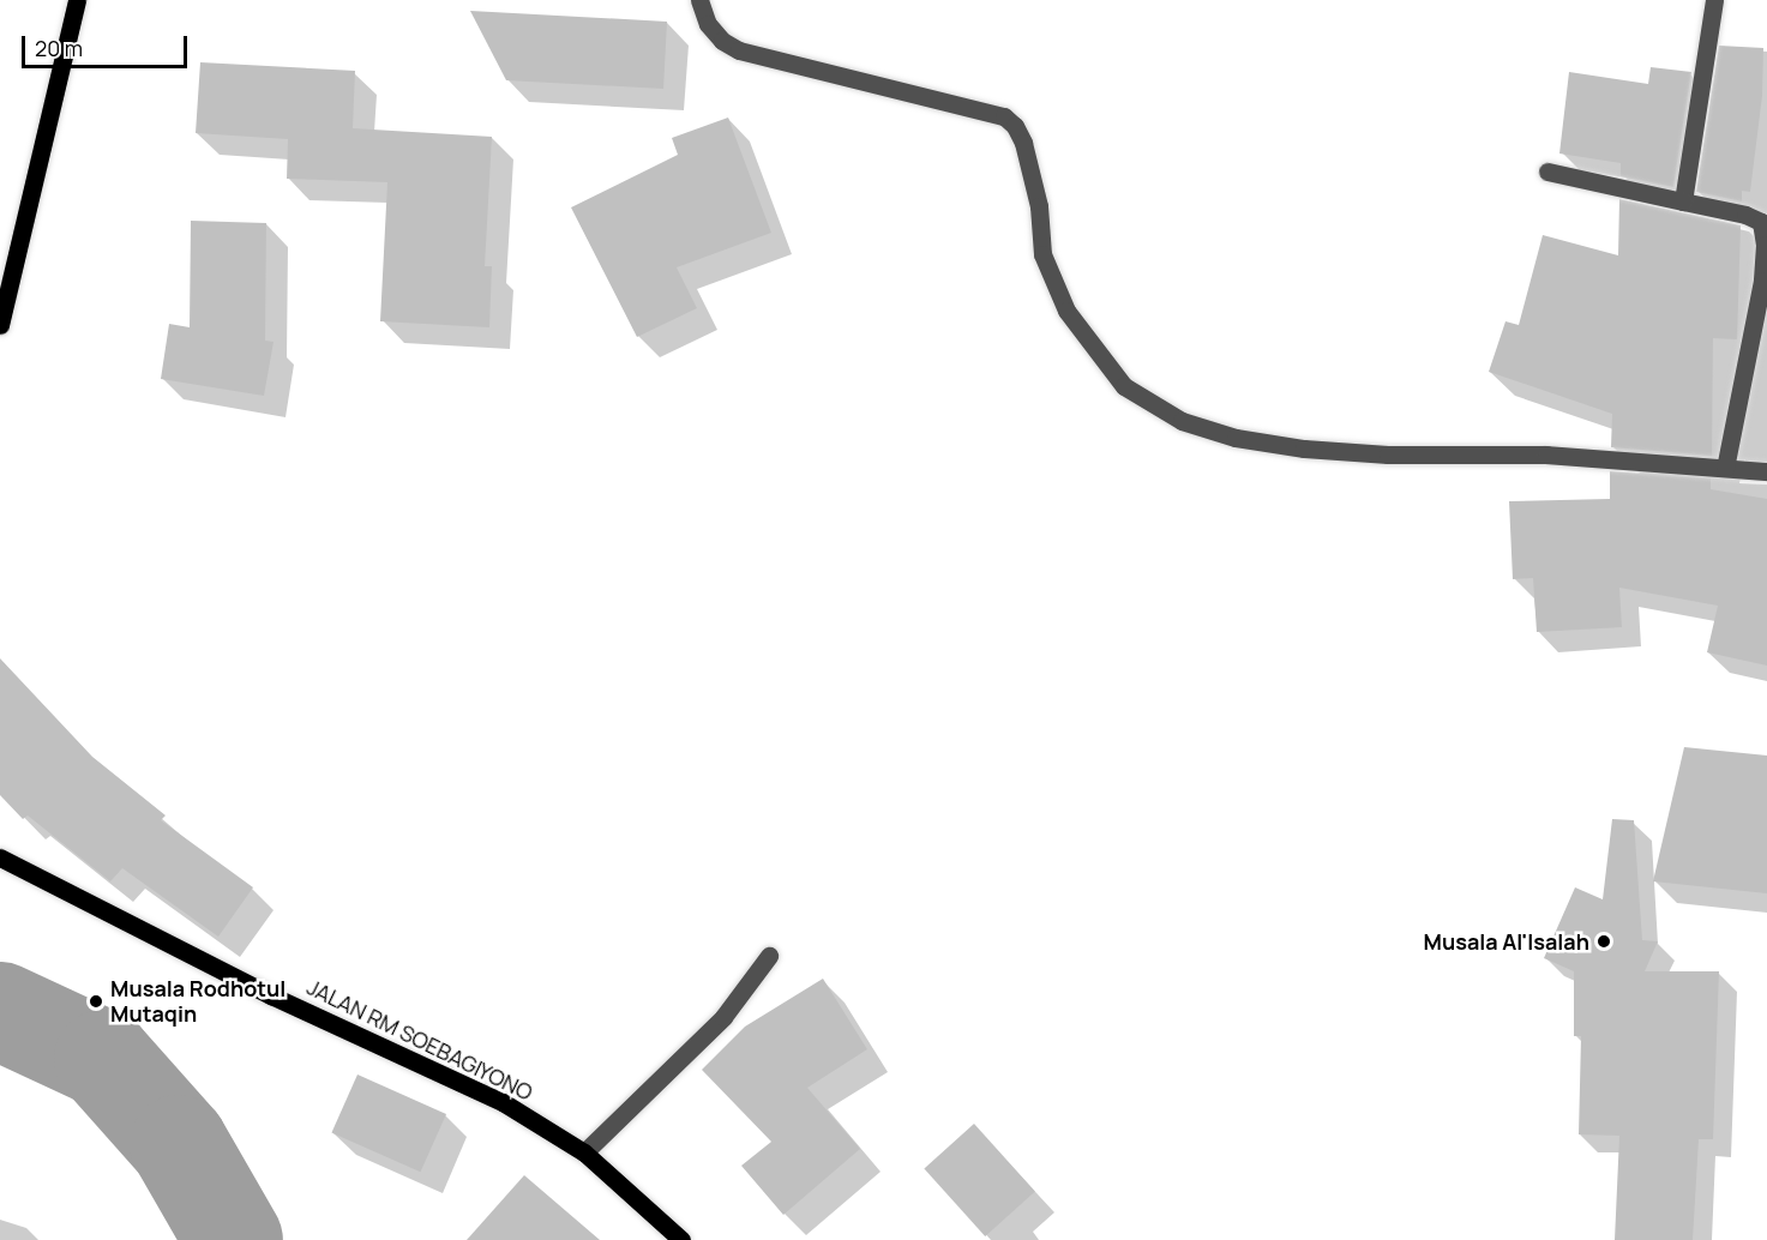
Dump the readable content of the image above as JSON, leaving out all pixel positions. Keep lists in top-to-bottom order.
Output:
{
  "streets": {
    "main road": ["JALAN RM SOEBAGIYONO"]
  },
  "places": ["Musala Al'Isalah", "Musala Rodhotul Mutaqin"],
  "scale_bar": "20 m"
}
